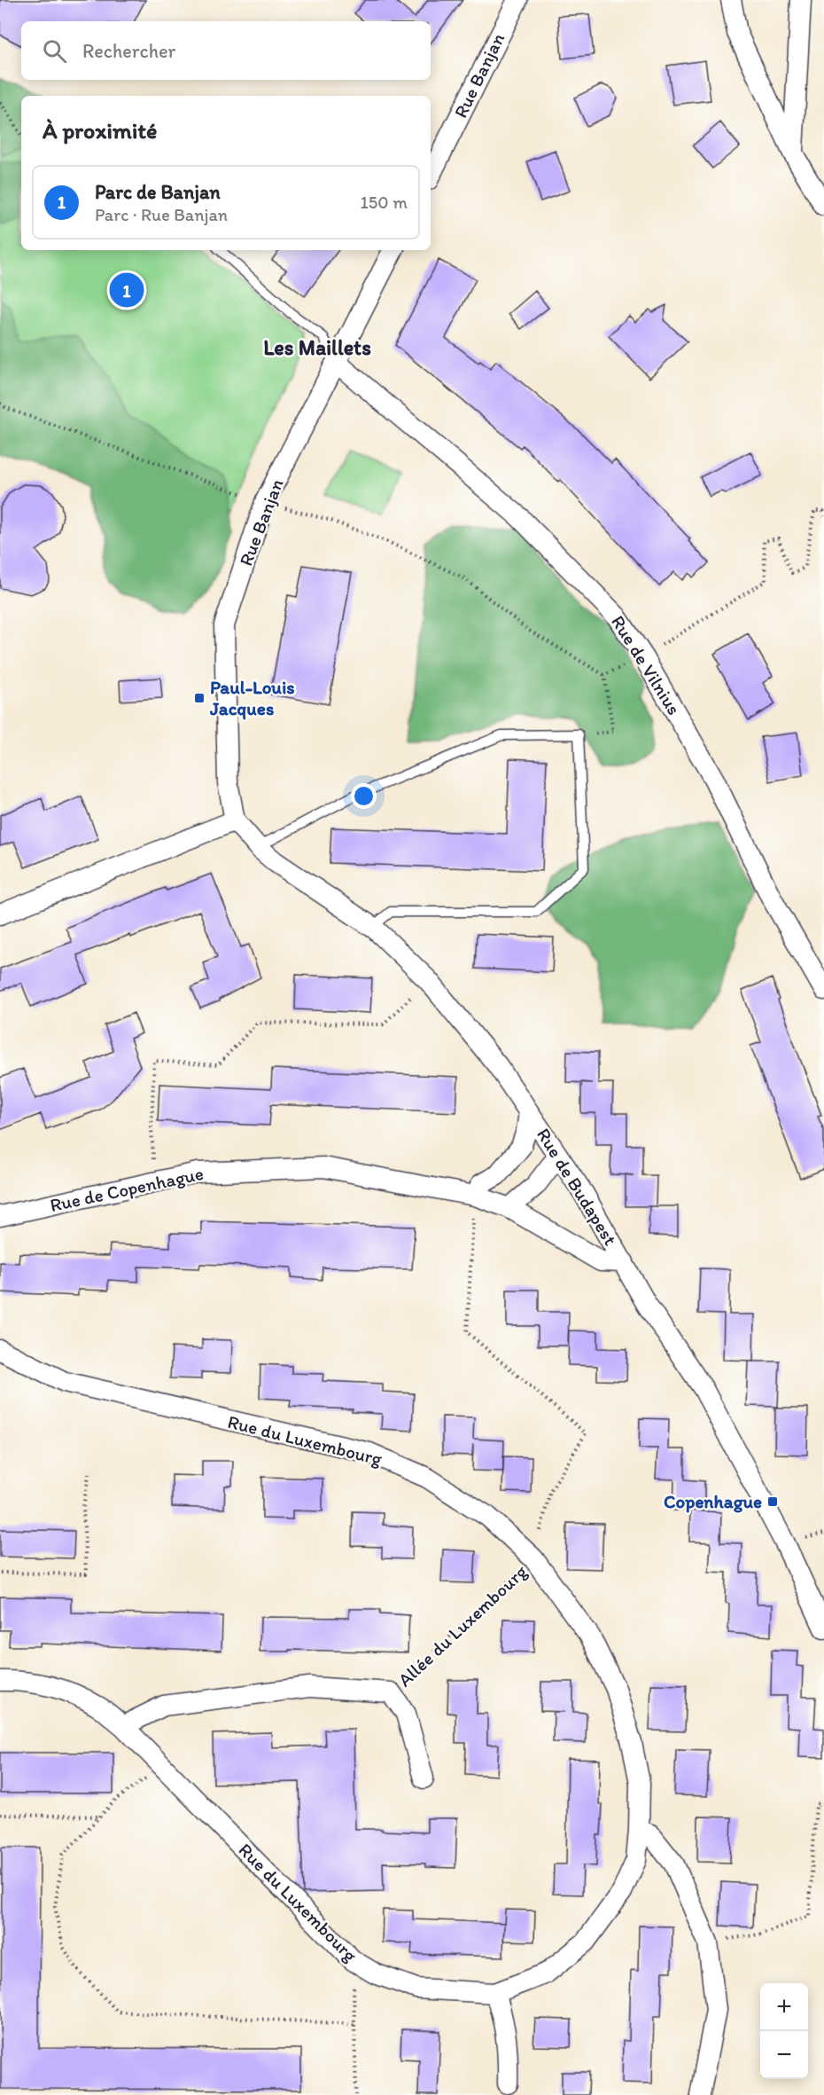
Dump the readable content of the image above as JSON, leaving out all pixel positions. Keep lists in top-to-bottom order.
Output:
{
  "streets": {
    "street": [
      "Rue Banjan",
      "Rue de Vilnius",
      "Rue de Budapest",
      "Rue de Copenhague",
      "Rue du Luxembourg",
      "Allée du Luxembourg"
    ]
  },
  "crossings": [
    ["Rue Banjan", "Rue de Vilnius"],
    ["Rue Banjan", "Rue de Budapest"],
    ["Rue de Budapest", "Rue de Copenhague"],
    ["Rue du Luxembourg", "Allée du Luxembourg"]
  ],
  "districts": ["Les Maillets"],
  "places": {
    "transit": ["Paul-Louis Jacques", "Copenhague"]
  },
  "page": {
    "search": "Rechercher",
    "heading": "À proximité",
    "list": [
      {
        "mark": "1",
        "name": "Parc de Banjan",
        "note": "Parc · Rue Banjan",
        "value": "150 m"
      }
    ],
    "pins": "1",
    "map_buttons": ["+", "−"]
  }
}
